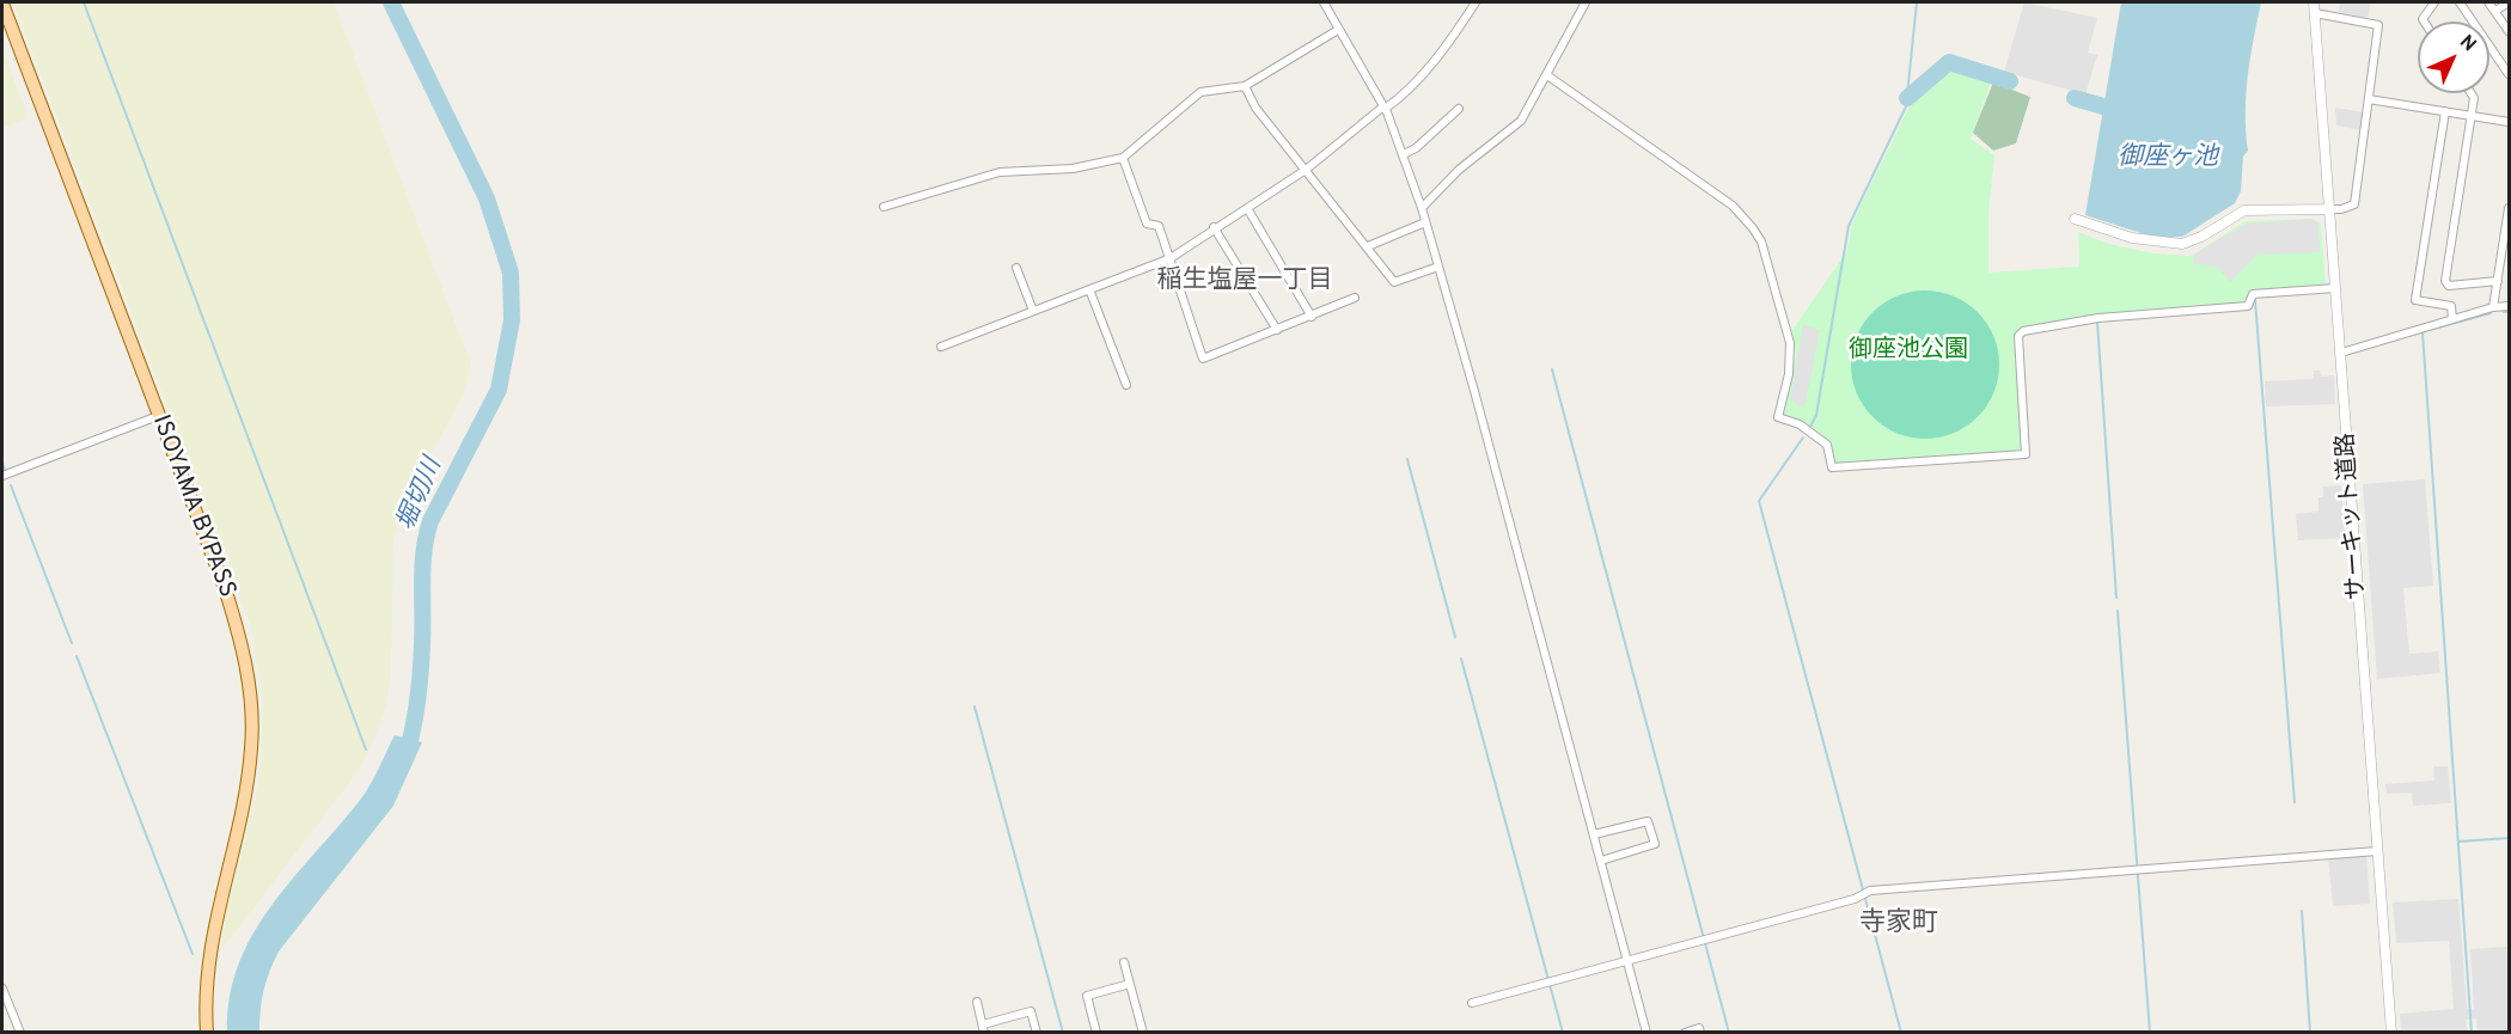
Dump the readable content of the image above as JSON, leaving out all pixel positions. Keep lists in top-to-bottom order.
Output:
{
  "streets": {
    "main road": ["ISOYAMA BYPASS"],
    "street": ["サーキット道路"]
  },
  "districts": ["稲生塩屋一丁目", "寺家町"],
  "water": ["御座ヶ池", "堀切川"],
  "parks": ["御座池公園"],
  "north": "top right"
}
